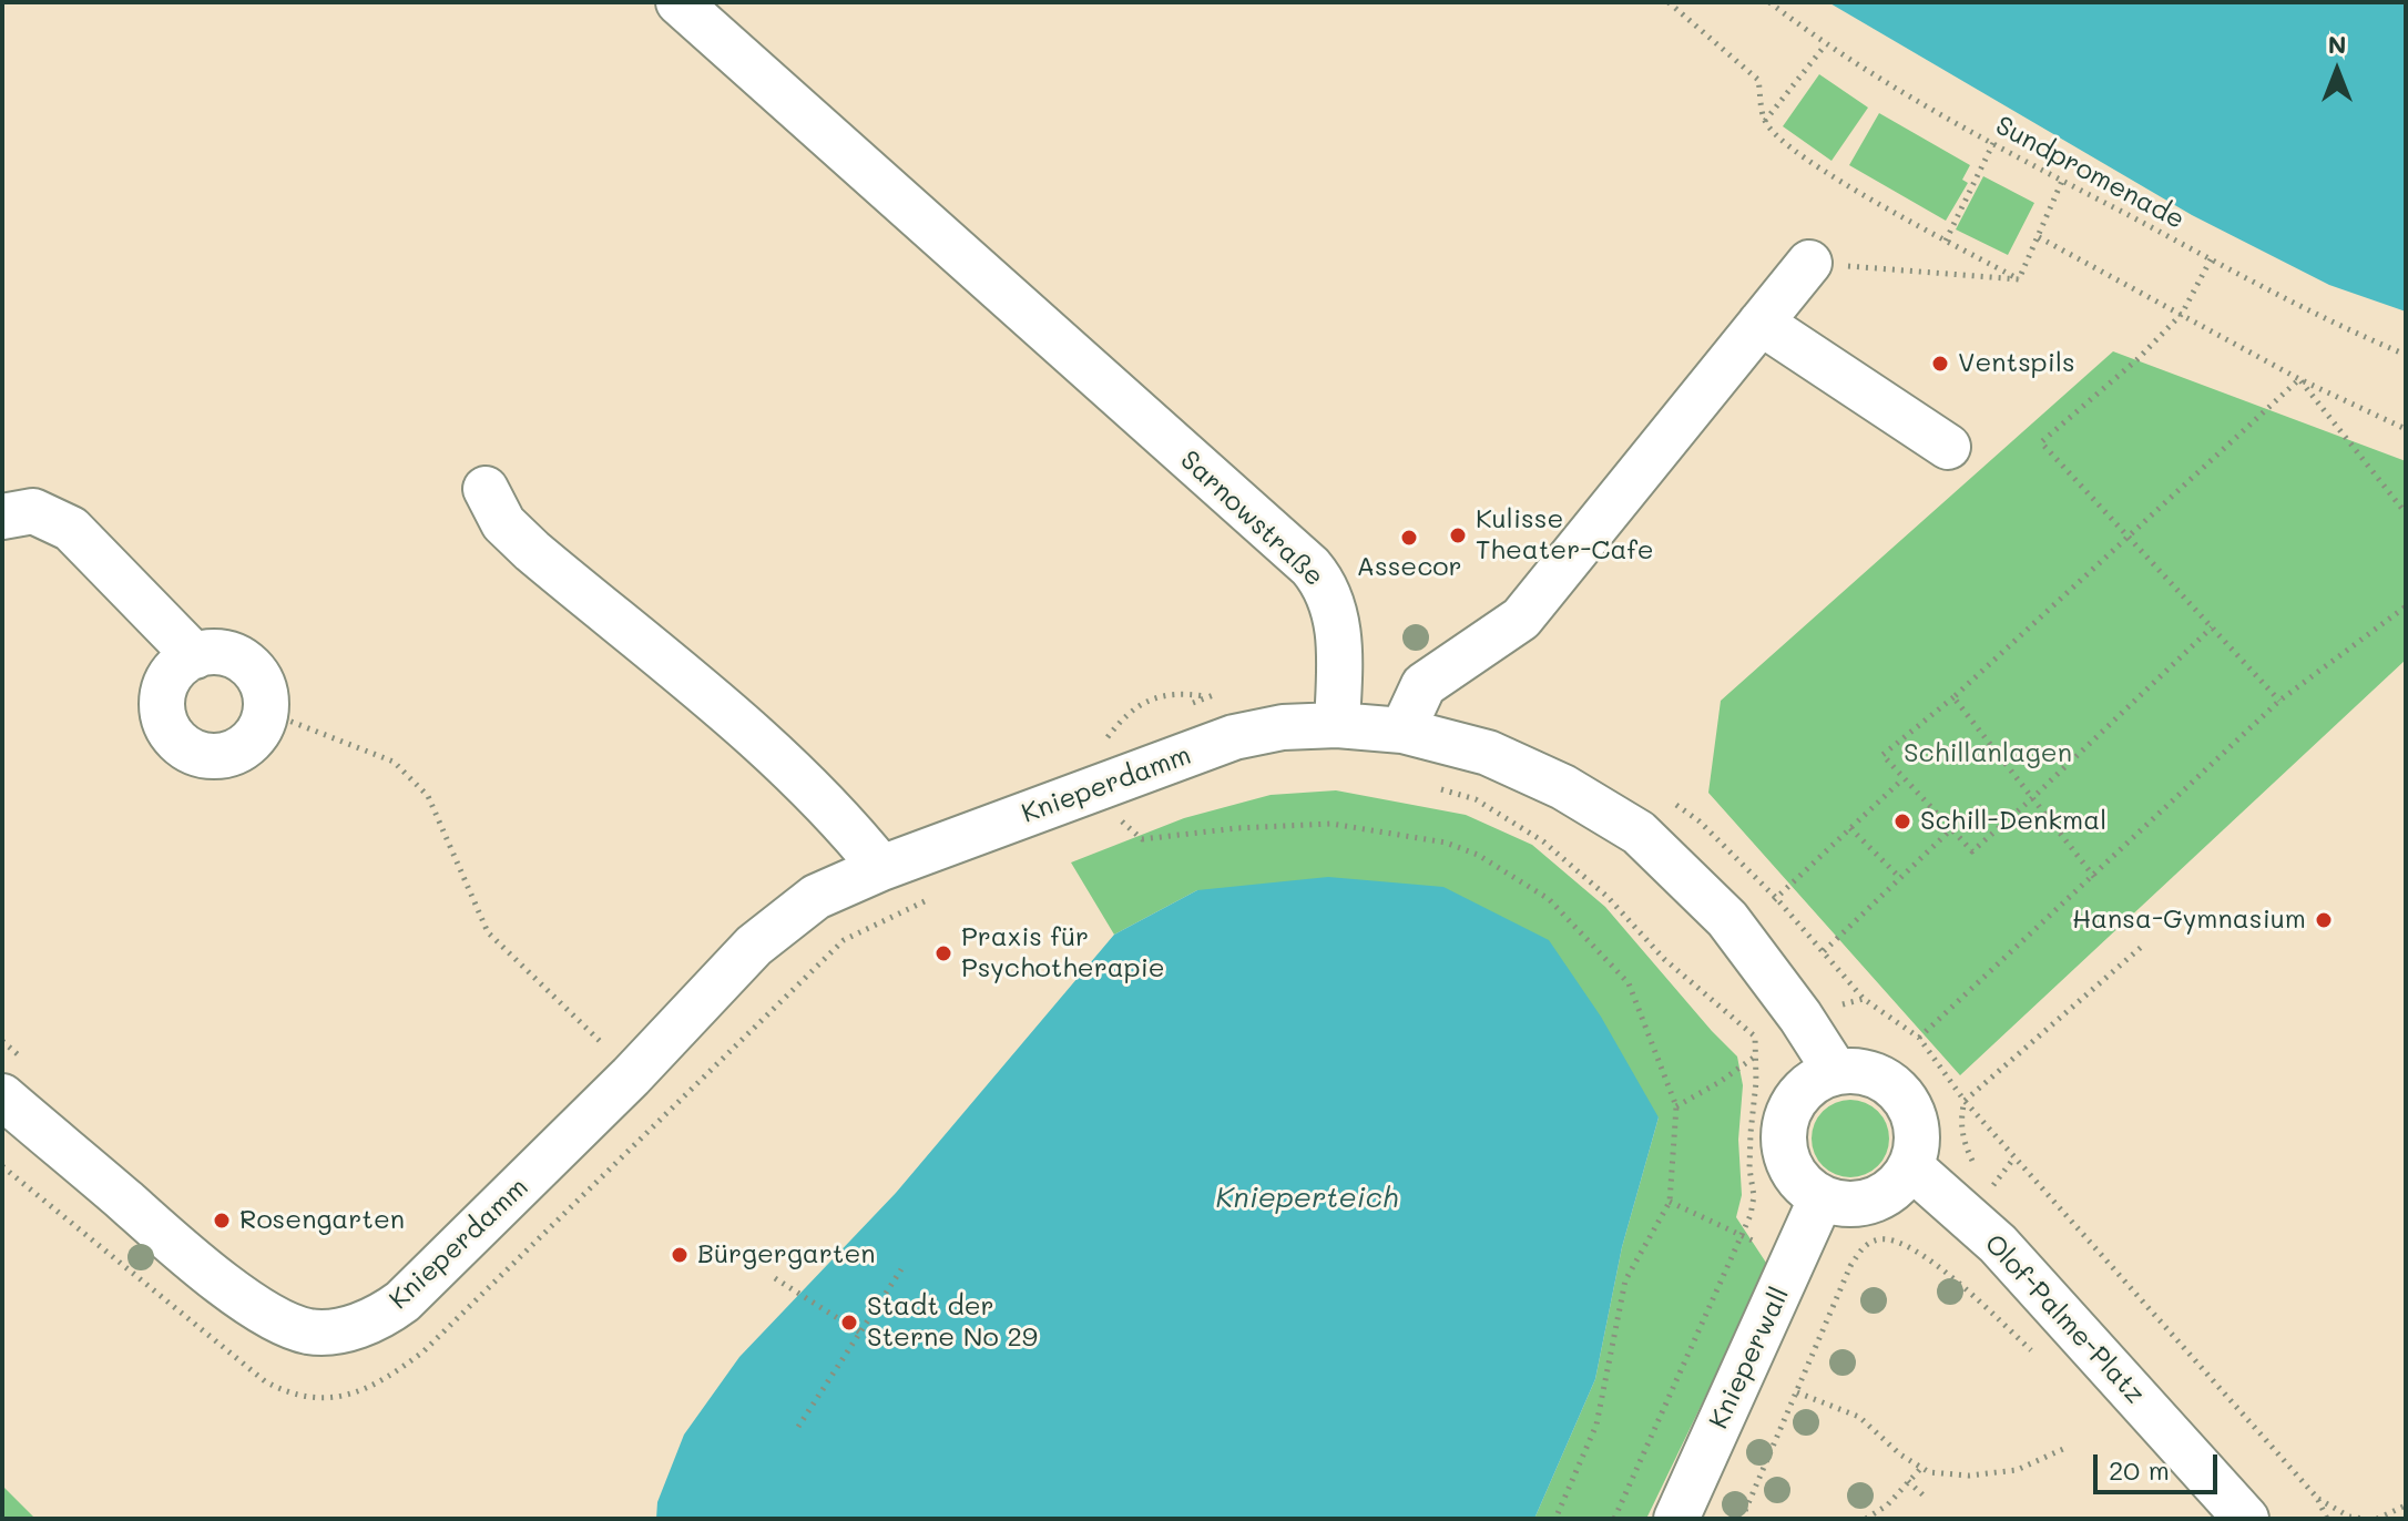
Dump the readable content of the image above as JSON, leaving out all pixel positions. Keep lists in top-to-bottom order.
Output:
{
  "streets": {
    "street": [
      "Sarnowstraße",
      "Knieperdamm",
      "Olof-Palme-Platz",
      "Knieperwall"
    ],
    "path": ["Sundpromenade"]
  },
  "crossings": [
    ["Sarnowstraße", "Knieperdamm"],
    ["Olof-Palme-Platz", "Knieperwall"]
  ],
  "water": ["Knieperteich"],
  "parks": ["Schillanlagen"],
  "places": [
    "Ventspils",
    "Kulisse Theater-Cafe",
    "Assecor",
    "Schill-Denkmal",
    "Hansa-Gymnasium",
    "Praxis für Psychotherapie",
    "Rosengarten",
    "Bürgergarten",
    "Stadt der Sterne No 29"
  ],
  "scale_bar": "20 m",
  "north": "top"
}
